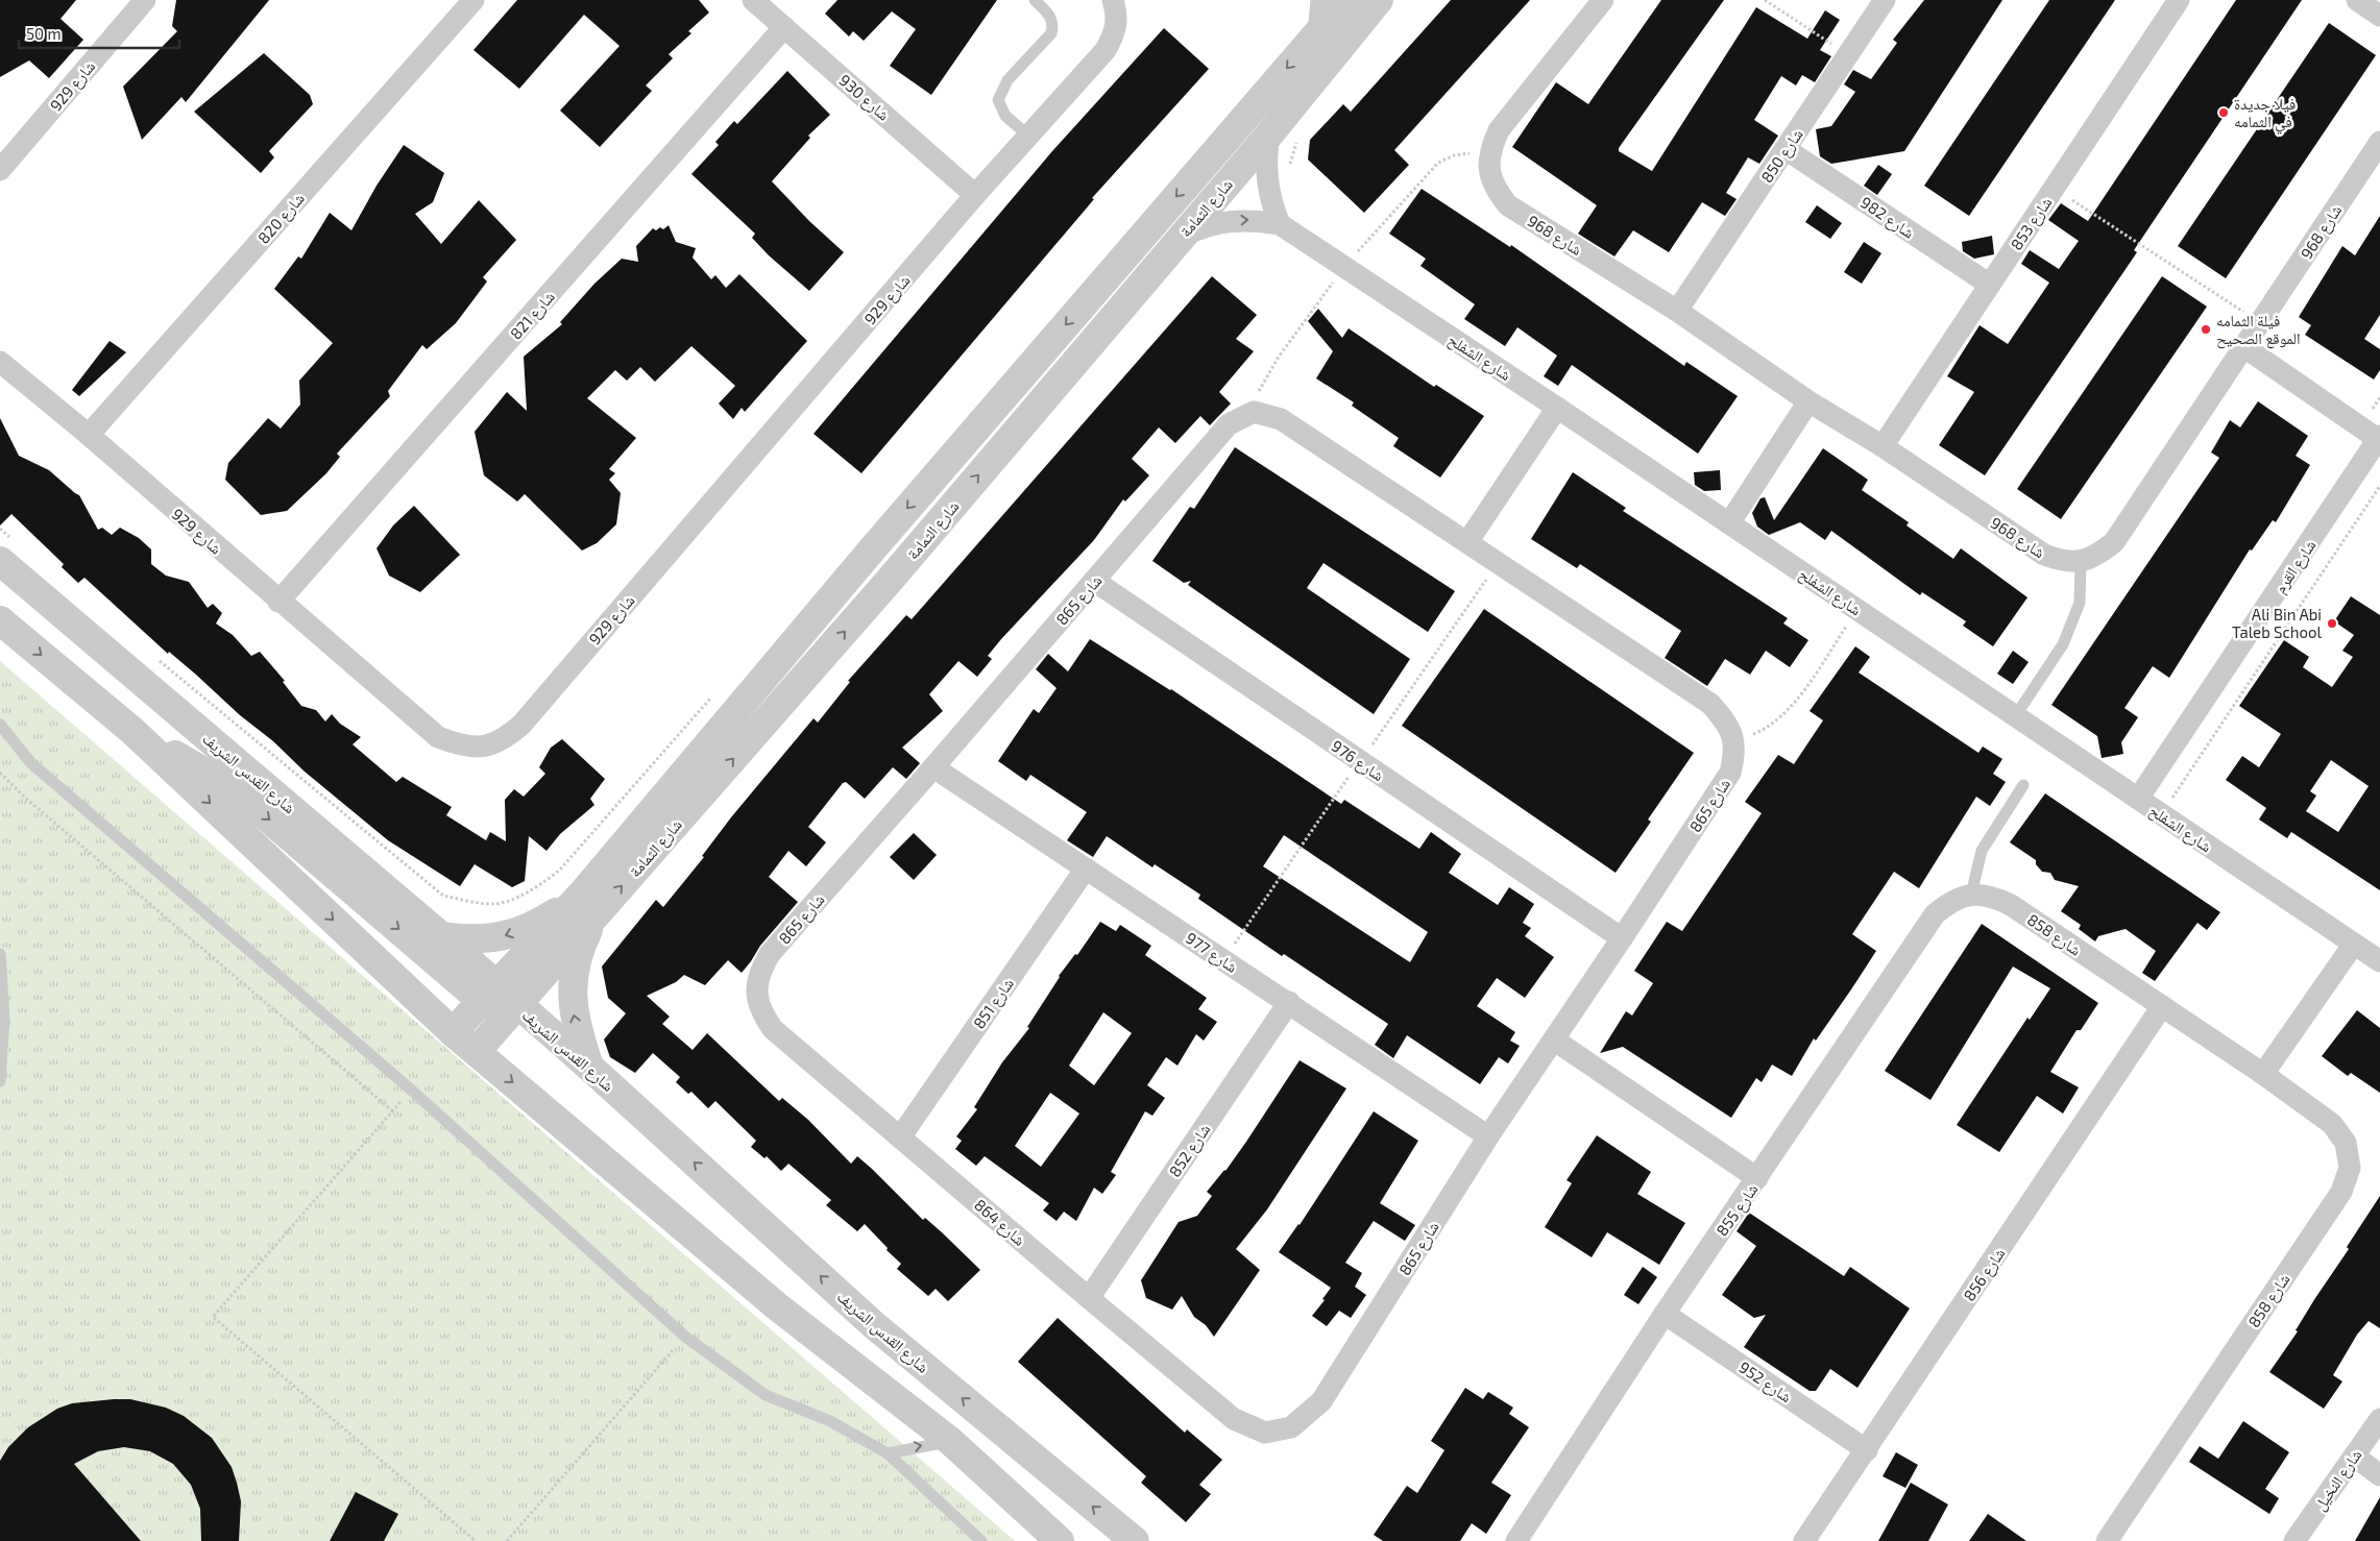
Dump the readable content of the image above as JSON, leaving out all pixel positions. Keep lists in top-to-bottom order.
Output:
{
  "streets": {
    "street": [
      "شارع 929",
      "شارع 930",
      "شارع 850",
      "شارع الثمامة",
      "شارع 982",
      "شارع 820",
      "شارع 853",
      "شارع 968",
      "شارع 821",
      "شارع الشفلح",
      "شارع القرم",
      "شارع 865",
      "شارع 976",
      "شارع القدس الشريف",
      "شارع 858",
      "شارع 977",
      "شارع 851",
      "شارع 852",
      "شارع 855",
      "شارع 864",
      "شارع 856",
      "شارع 952",
      "شارع النخيل"
    ]
  },
  "crossings": [
    ["شارع 929", "شارع 930"],
    ["شارع 929", "شارع 820"],
    ["شارع 929", "شارع 821"],
    ["شارع 930", "شارع 821"],
    ["شارع 850", "شارع 982"],
    ["شارع 850", "شارع 968"],
    ["شارع الثمامة", "شارع الشفلح"],
    ["شارع الثمامة", "شارع القدس الشريف"],
    ["شارع 982", "شارع 853"],
    ["شارع 853", "شارع 968"],
    ["شارع الشفلح", "شارع القرم"],
    ["شارع 865", "شارع 976"],
    ["شارع 865", "شارع 977"],
    ["شارع 865", "شارع 864"],
    ["شارع 858", "شارع 855"],
    ["شارع 858", "شارع 856"],
    ["شارع 977", "شارع 851"],
    ["شارع 977", "شارع 852"],
    ["شارع 851", "شارع 864"],
    ["شارع 852", "شارع 864"],
    ["شارع 855", "شارع 952"],
    ["شارع 856", "شارع 952"]
  ],
  "places": ["فيلا جديدة في الثمامه", "فيلة الثمامه الموقع الصحيح", "Ali Bin Abi Taleb School"],
  "scale_bar": "50 m"
}
